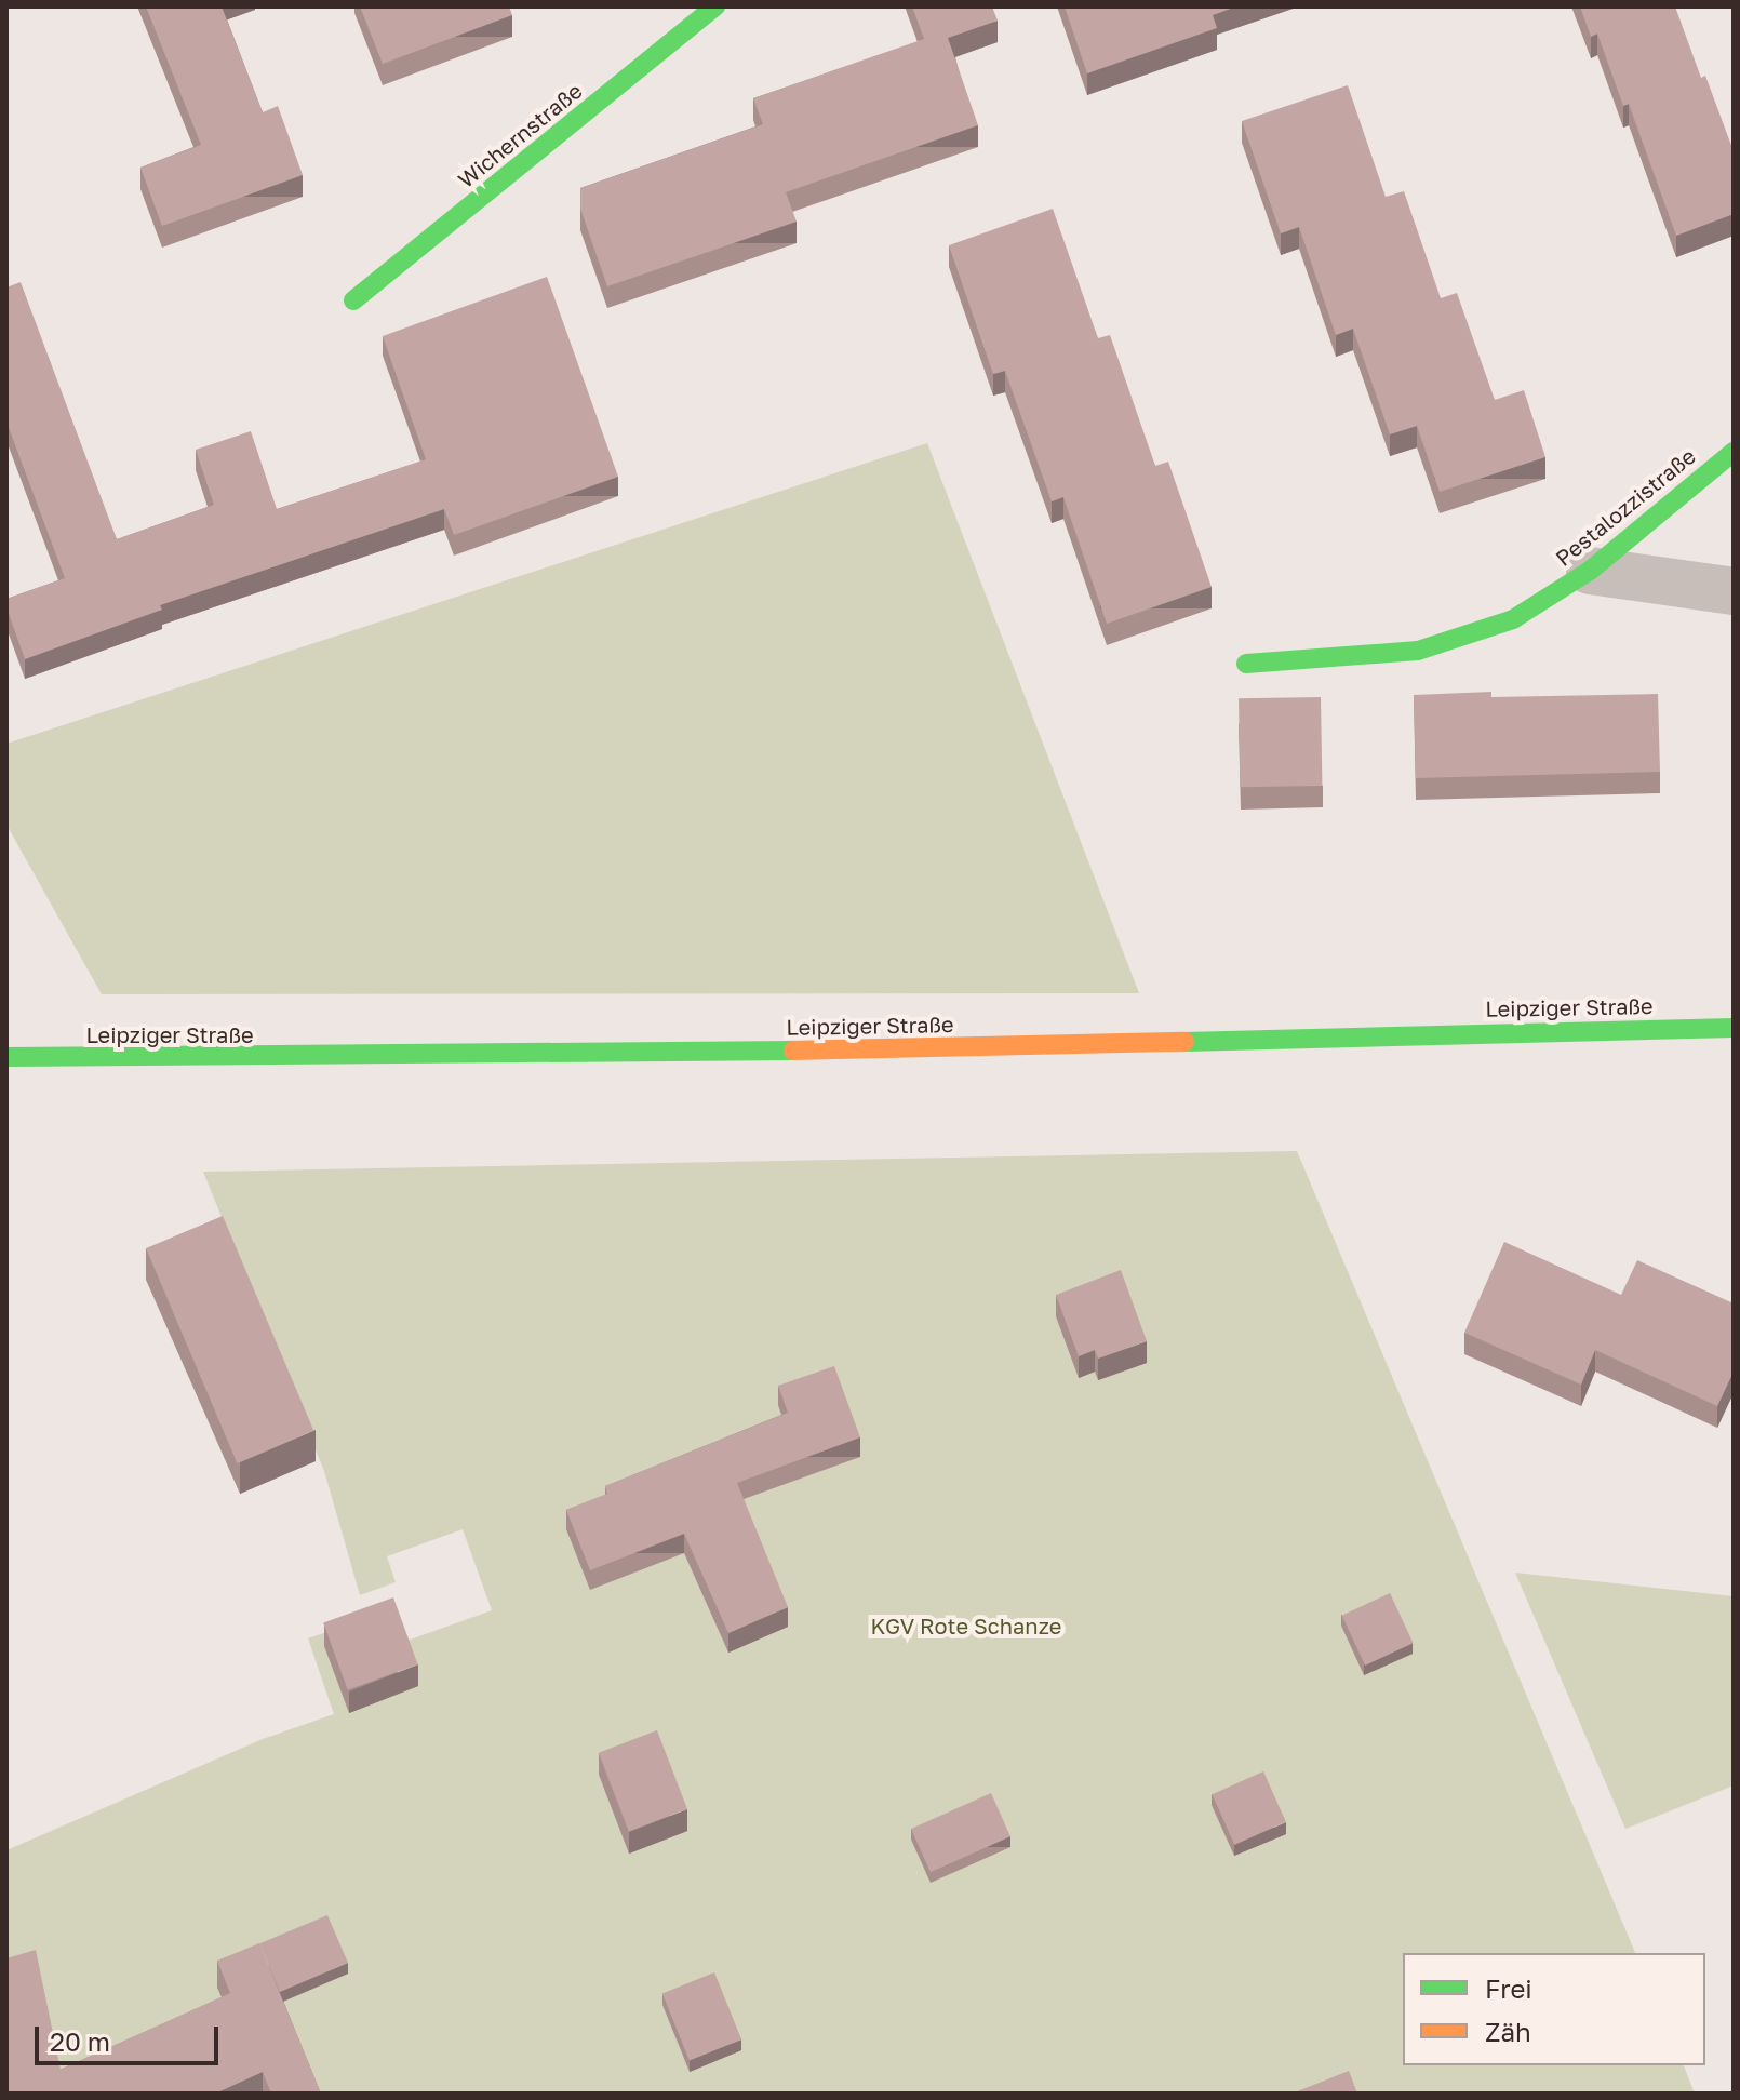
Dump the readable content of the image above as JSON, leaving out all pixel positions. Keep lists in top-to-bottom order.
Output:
{
  "streets": {
    "main road": ["Wichernstraße", "Pestalozzistraße", "Leipziger Straße"]
  },
  "parks": ["KGV Rote Schanze"],
  "legend": ["Frei", "Zäh"],
  "scale_bar": "20 m"
}
